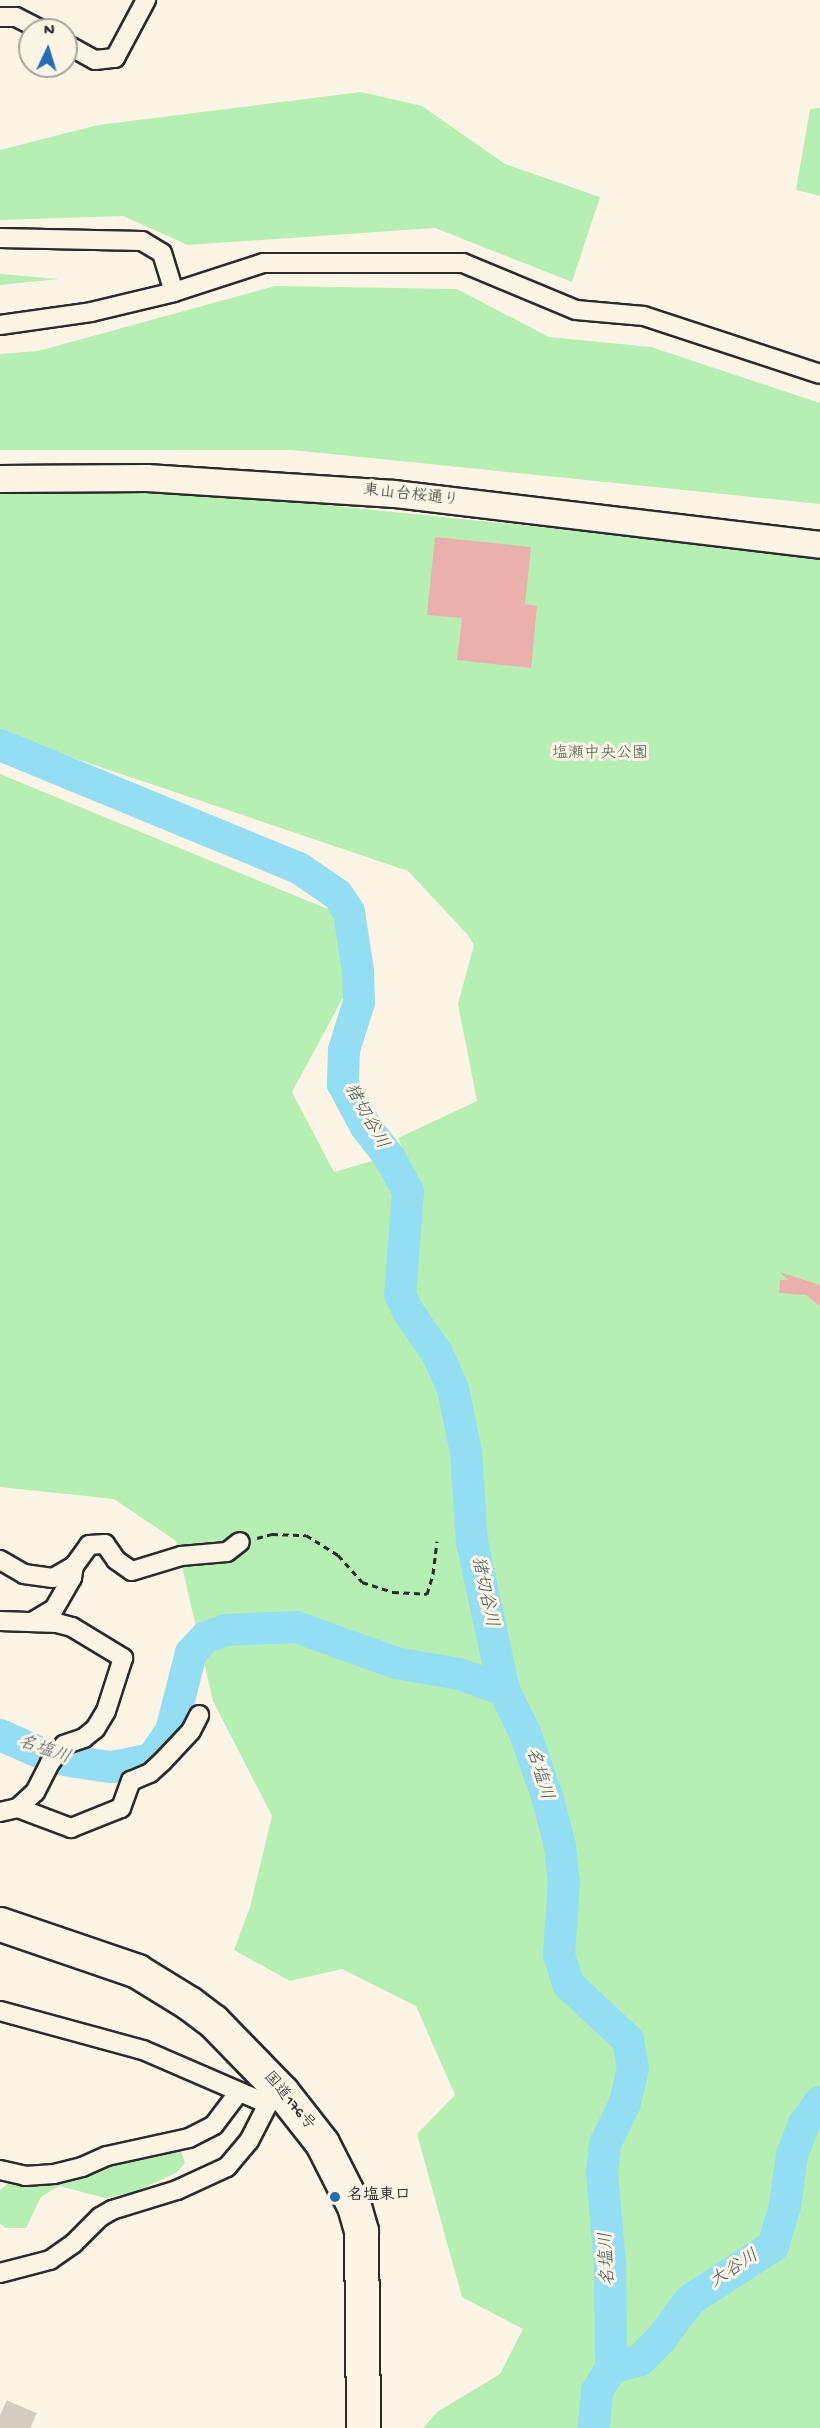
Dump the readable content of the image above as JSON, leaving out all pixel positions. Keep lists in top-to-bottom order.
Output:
{
  "streets": {
    "highway": ["国道176号"],
    "street": ["東山台桜通り"]
  },
  "water": ["猪切谷川", "名塩川", "大谷川"],
  "parks": ["塩瀬中央公園"],
  "places": ["名塩東口"],
  "north": "top"
}
